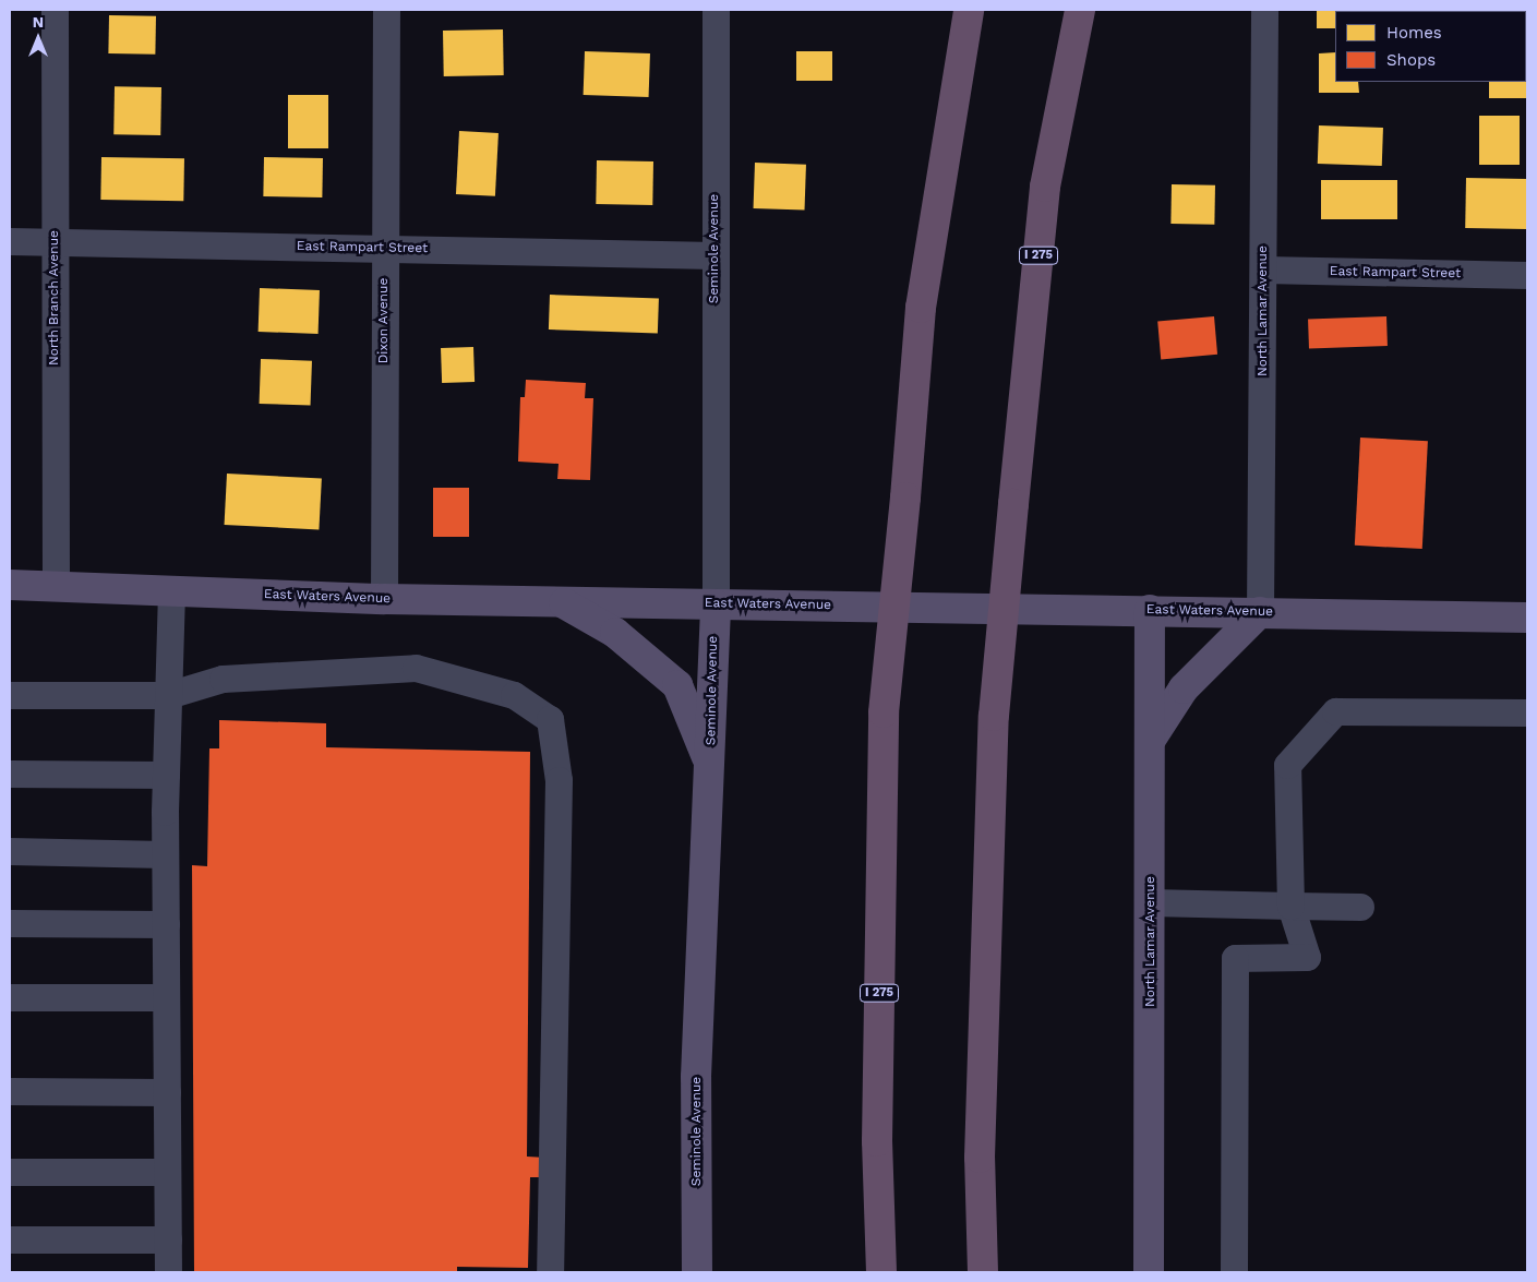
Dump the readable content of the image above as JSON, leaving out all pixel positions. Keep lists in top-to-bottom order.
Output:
{
  "streets": {
    "highway": ["I 275"],
    "main road": ["Seminole Avenue", "North Lamar Avenue", "East Waters Avenue"],
    "street": ["East Rampart Street", "North Branch Avenue", "Dixon Avenue"]
  },
  "crossings": [
    ["East Rampart Street", "Seminole Avenue"],
    ["East Rampart Street", "North Branch Avenue"],
    ["East Rampart Street", "North Lamar Avenue"],
    ["East Rampart Street", "Dixon Avenue"],
    ["Seminole Avenue", "East Waters Avenue"],
    ["North Branch Avenue", "East Waters Avenue"],
    ["North Lamar Avenue", "East Waters Avenue"],
    ["Dixon Avenue", "East Waters Avenue"]
  ],
  "legend": ["Homes", "Shops"],
  "north": "top"
}
